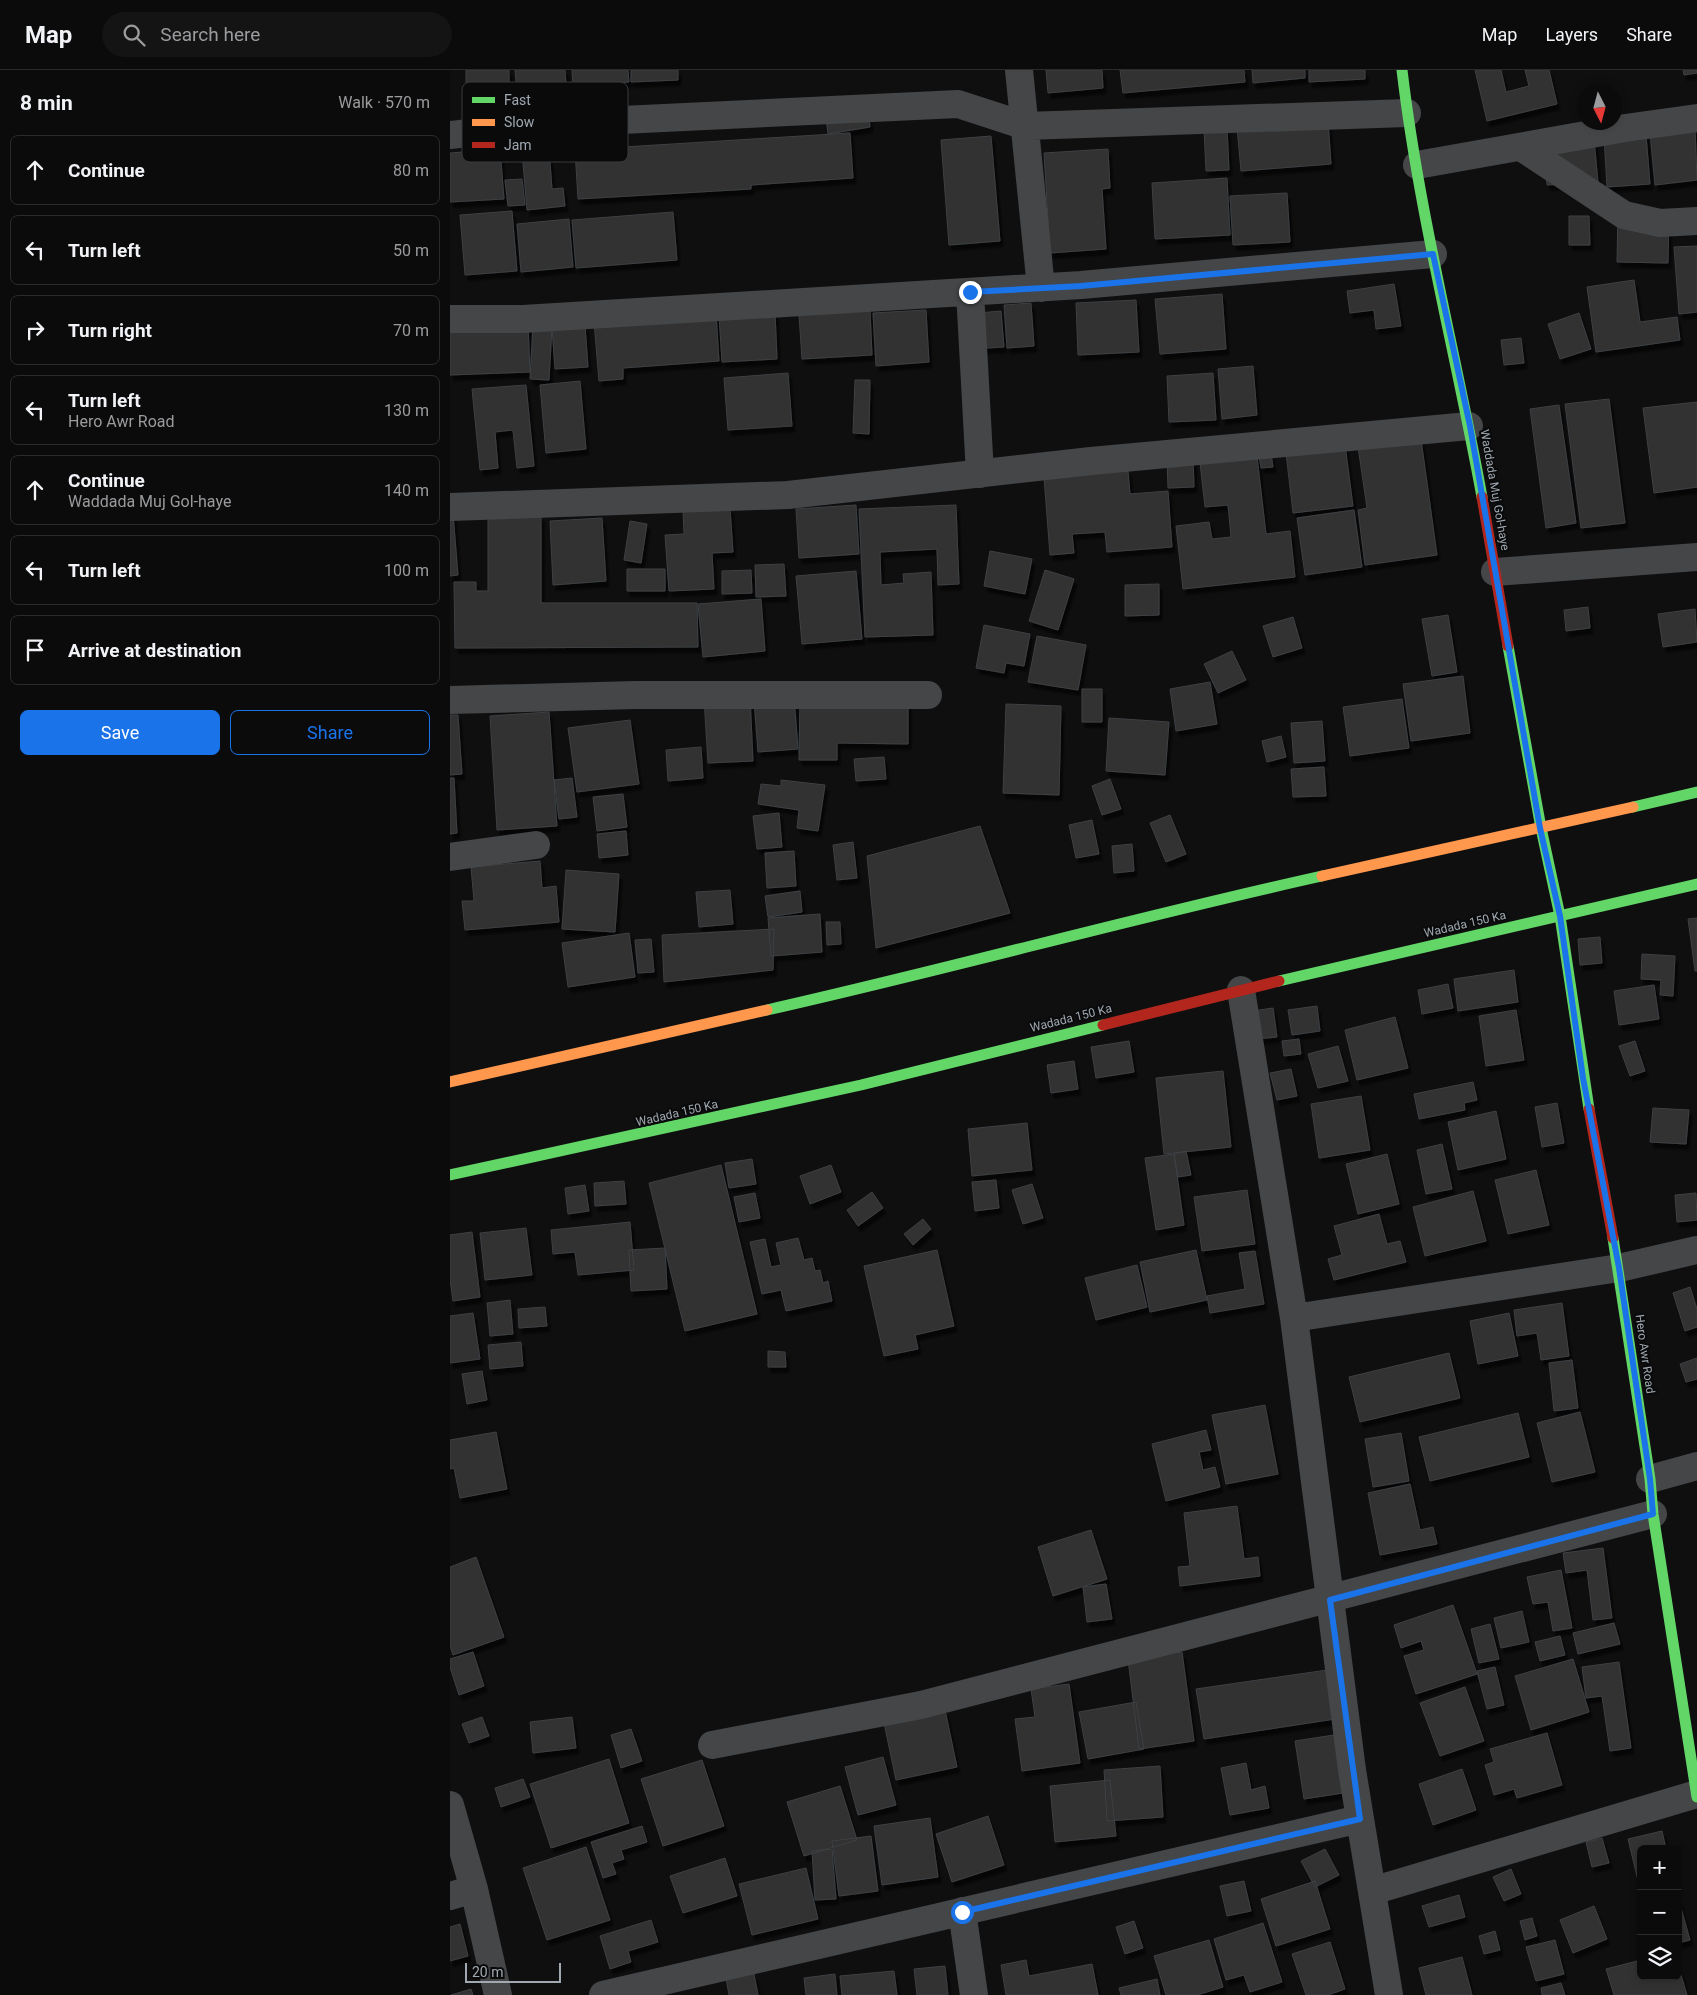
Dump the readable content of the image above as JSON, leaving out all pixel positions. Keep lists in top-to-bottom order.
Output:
{
  "streets": {
    "street": ["Waddada Muj Gol-haye", "Wadada 150 Ka", "Hero Awr Road"]
  },
  "crossings": [
    ["Waddada Muj Gol-haye", "Wadada 150 Ka"],
    ["Waddada Muj Gol-haye", "Hero Awr Road"],
    ["Wadada 150 Ka", "Hero Awr Road"]
  ],
  "legend": ["Fast", "Slow", "Jam"],
  "scale_bar": "20 m",
  "north": "bottom",
  "page": {
    "header": "Map",
    "search": "Search here",
    "nav": ["Map", "Layers", "Share"],
    "heading": ["8 min", "Walk · 570 m"],
    "list": [
      ["Continue", "80 m"],
      ["Turn left", "50 m"],
      ["Turn right", "70 m"],
      ["Turn left", "Hero Awr Road", "130 m"],
      ["Continue", "Waddada Muj Gol-haye", "140 m"],
      ["Turn left", "100 m"],
      "Arrive at destination"
    ],
    "buttons": ["Save", "Share"],
    "map_buttons": ["+", "−"],
    "scale": "20 m"
  }
}
